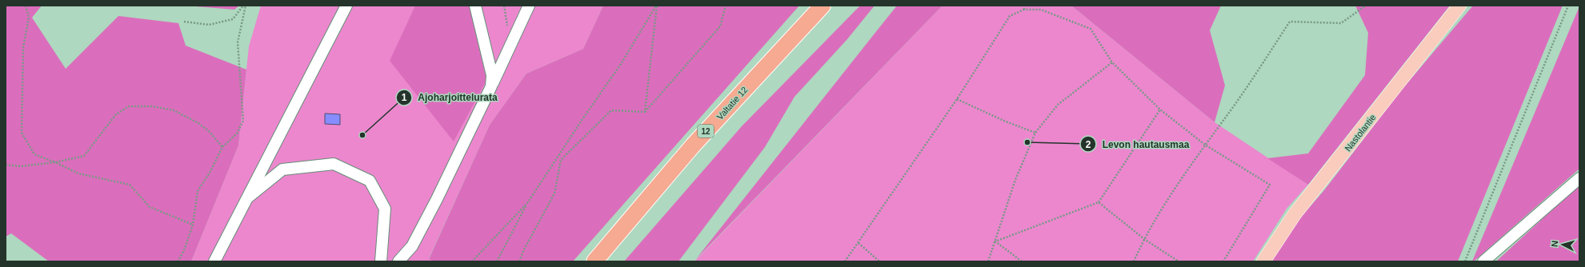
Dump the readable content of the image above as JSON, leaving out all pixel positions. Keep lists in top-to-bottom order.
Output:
{
  "streets": {
    "highway": ["Valtatie 12", "12"],
    "main road": ["Nastolantie"]
  },
  "places": ["Ajoharjoittelurata", "Levon hautausmaa"],
  "north": "left"
}
